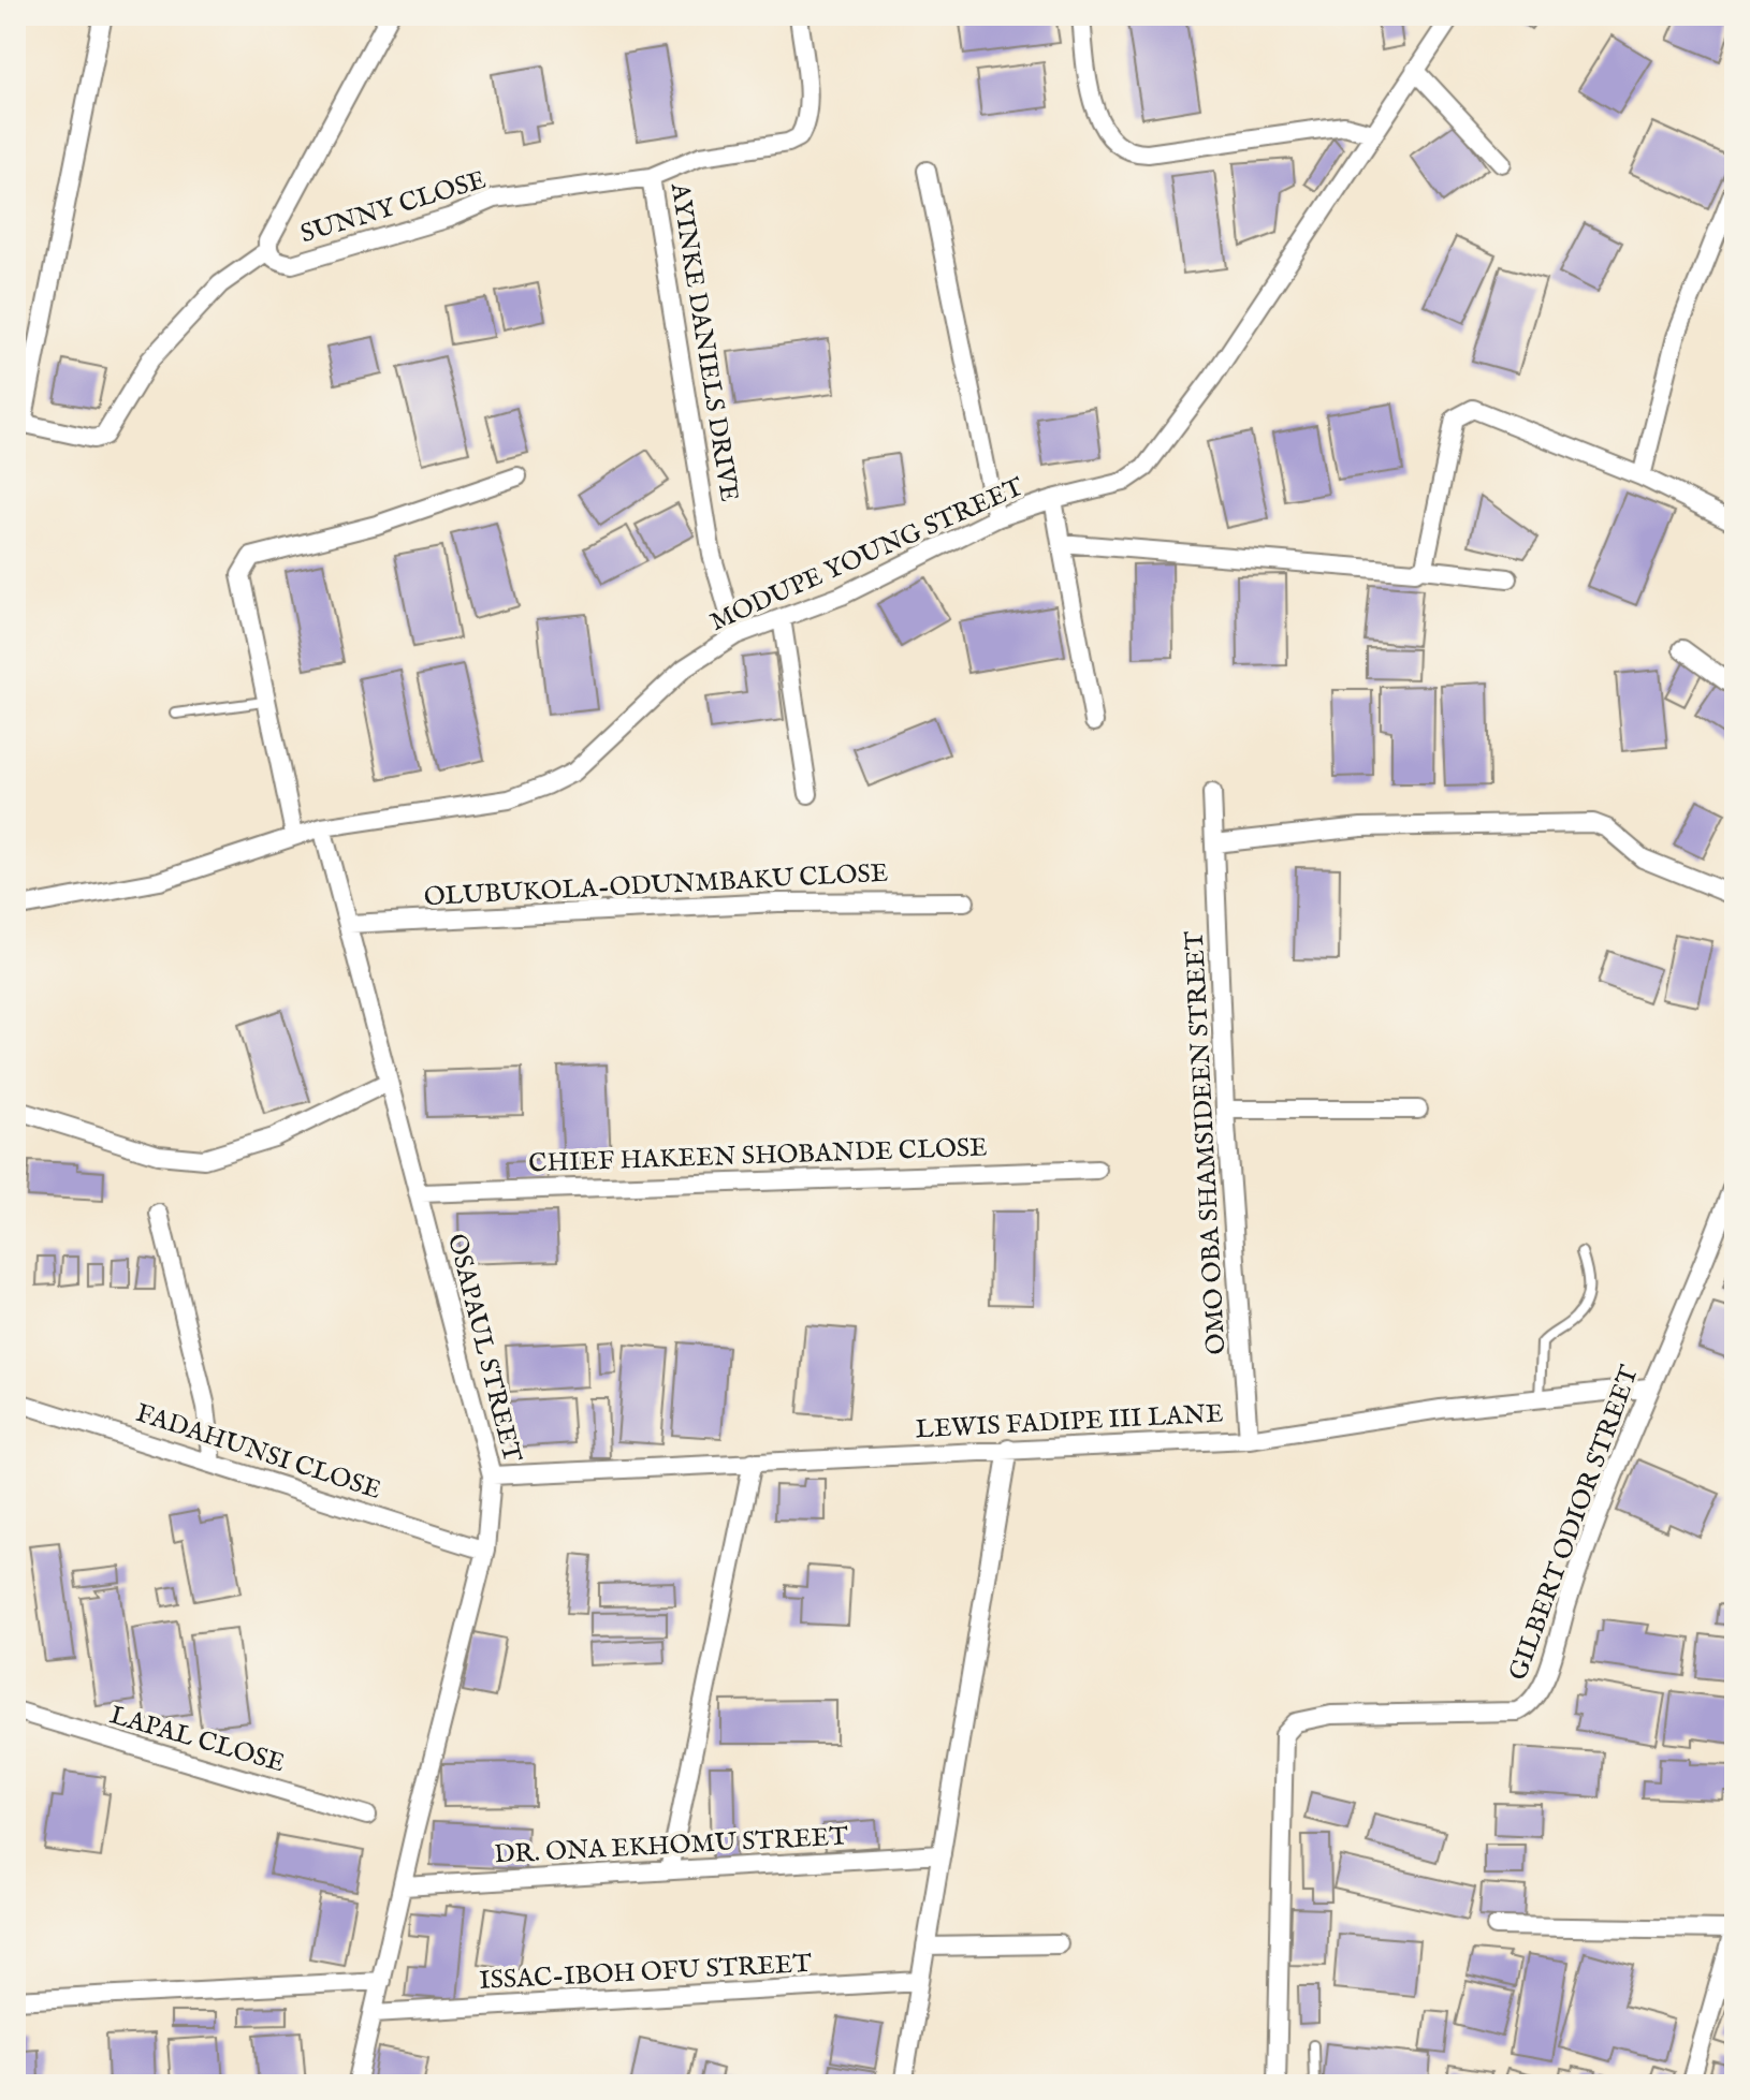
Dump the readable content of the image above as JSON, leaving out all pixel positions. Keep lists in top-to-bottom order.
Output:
{
  "streets": {
    "street": [
      "SUNNY CLOSE",
      "AYINKE DANIELS DRIVE",
      "MODUPE YOUNG STREET",
      "OLUBUKOLA-ODUNMBAKU CLOSE",
      "OMO OBA SHAMSIDEEN STREET",
      "CHIEF HAKEEN SHOBANDE CLOSE",
      "OSAPAUL STREET",
      "LEWIS FADIPE III LANE",
      "FADAHUNSI CLOSE",
      "GILBERT ODIOR STREET",
      "LAPAL CLOSE",
      "DR. ONA EKHOMU STREET",
      "ISSAC-IBOH OFU STREET"
    ]
  },
  "crossings": [
    ["SUNNY CLOSE", "AYINKE DANIELS DRIVE"],
    ["AYINKE DANIELS DRIVE", "MODUPE YOUNG STREET"],
    ["MODUPE YOUNG STREET", "OSAPAUL STREET"],
    ["OLUBUKOLA-ODUNMBAKU CLOSE", "OSAPAUL STREET"],
    ["OMO OBA SHAMSIDEEN STREET", "LEWIS FADIPE III LANE"],
    ["CHIEF HAKEEN SHOBANDE CLOSE", "OSAPAUL STREET"],
    ["OSAPAUL STREET", "LEWIS FADIPE III LANE"],
    ["OSAPAUL STREET", "FADAHUNSI CLOSE"],
    ["OSAPAUL STREET", "DR. ONA EKHOMU STREET"],
    ["OSAPAUL STREET", "ISSAC-IBOH OFU STREET"],
    ["LEWIS FADIPE III LANE", "GILBERT ODIOR STREET"]
  ]
}
